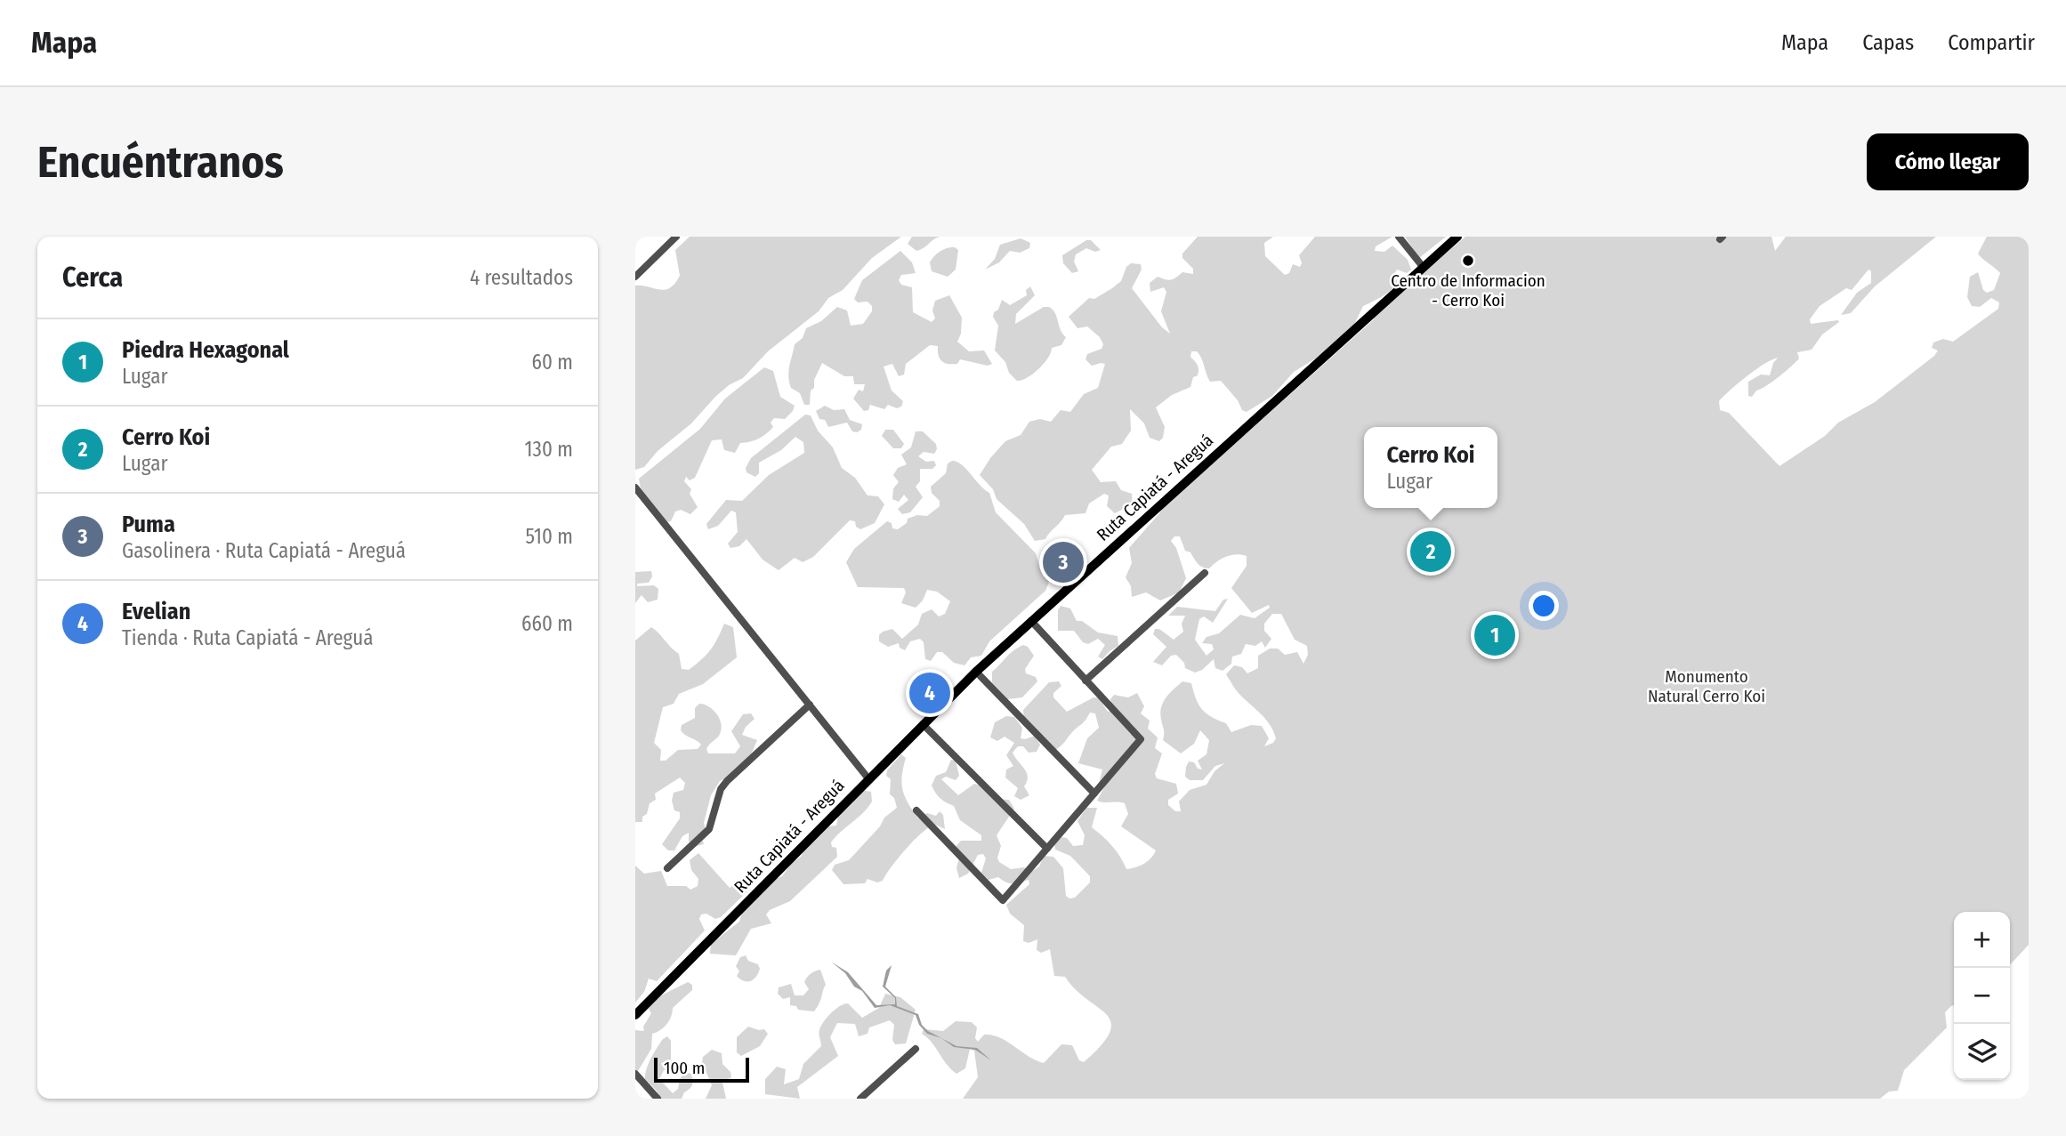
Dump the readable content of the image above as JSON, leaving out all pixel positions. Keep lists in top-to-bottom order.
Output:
{
  "streets": {
    "main road": ["Ruta Capiatá - Areguá"]
  },
  "parks": ["Monumento Natural Cerro Koi"],
  "places": ["Centro de Informacion - Cerro Koi"],
  "scale_bar": "100 m",
  "page": {
    "header": "Mapa",
    "nav": ["Mapa", "Capas", "Compartir"],
    "buttons": "Cómo llegar",
    "title": "Encuéntranos",
    "heading": ["Cerca", "4 resultados"],
    "list": [
      {
        "mark": "1",
        "name": "Piedra Hexagonal",
        "note": "Lugar",
        "value": "60 m"
      },
      {
        "mark": "2",
        "name": "Cerro Koi",
        "note": "Lugar",
        "value": "130 m"
      },
      {
        "mark": "3",
        "name": "Puma",
        "note": "Gasolinera · Ruta Capiatá - Areguá",
        "value": "510 m"
      },
      {
        "mark": "4",
        "name": "Evelian",
        "note": "Tienda · Ruta Capiatá - Areguá",
        "value": "660 m"
      }
    ],
    "popup": ["Cerro Koi", "Lugar"],
    "pins": [
      "2",
      "3",
      "1",
      "4"
    ],
    "map_buttons": ["+", "−"],
    "scale": "100 m"
  }
}
